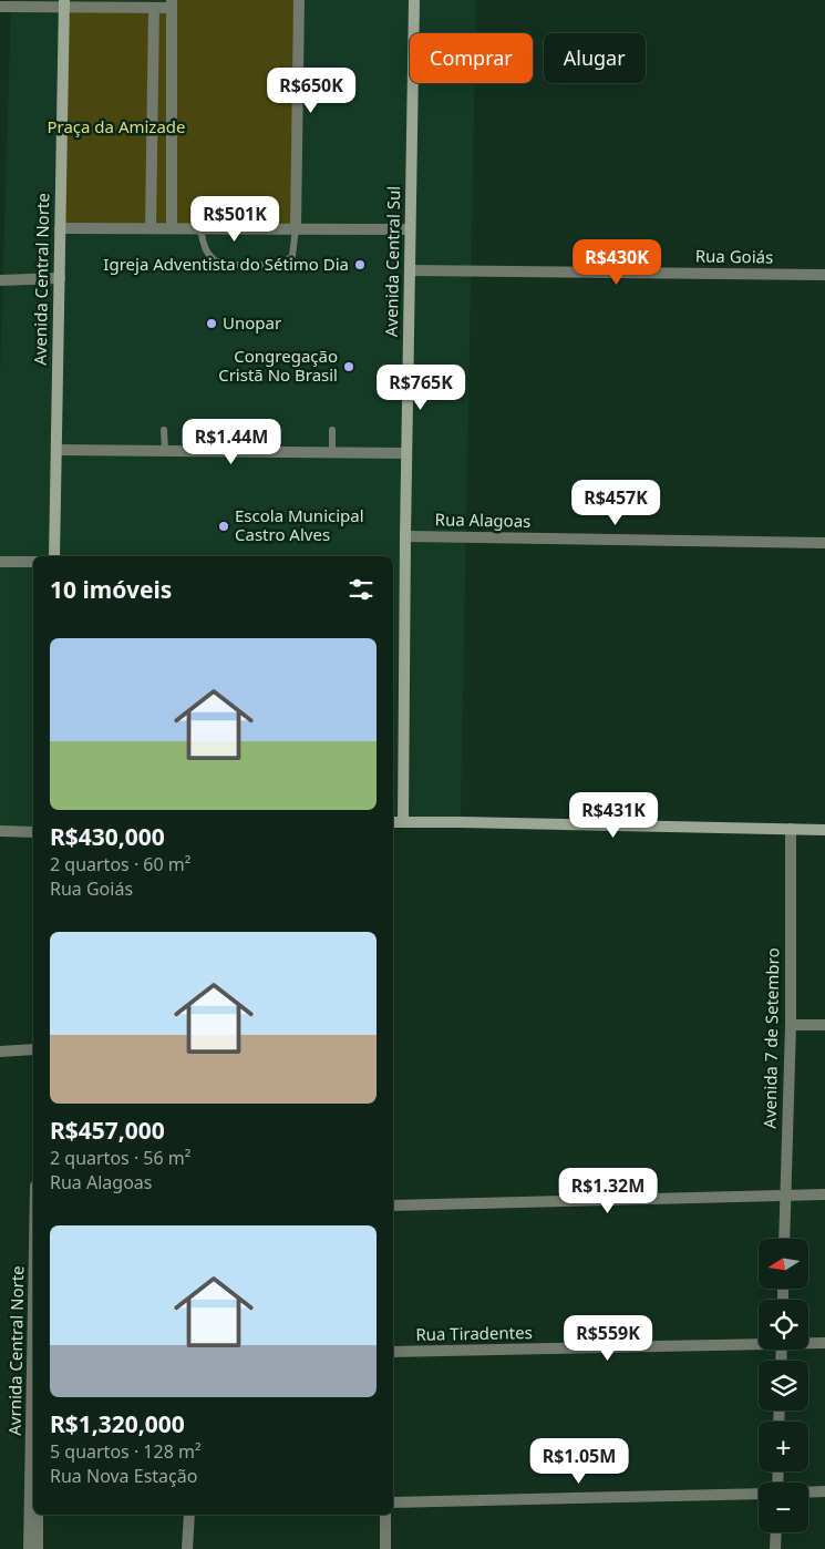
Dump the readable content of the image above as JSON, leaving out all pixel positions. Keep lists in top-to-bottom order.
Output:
{
  "streets": {
    "main road": ["Avenida Central Sul", "Avenida Central Norte"],
    "street": [
      "Rua Goiás",
      "Rua Alagoas",
      "Avenida 7 de Setembro",
      "Rua Tiradentes",
      "Avrnida Central Norte"
    ]
  },
  "crossings": [
    ["Rua Goiás", "Avenida Central Sul"],
    ["Avenida Central Sul", "Rua Alagoas"]
  ],
  "parks": ["Praça da Amizade"],
  "places": [
    "Igreja Adventista do Sétimo Dia",
    "Unopar",
    "Congregação Cristã No Brasil",
    "Escola Municipal Castro Alves"
  ],
  "north": "left",
  "page": {
    "chip": ["Comprar", "Alugar"],
    "price": [
      "R$650K",
      "R$501K",
      "R$430K",
      "R$765K",
      "R$1.44M",
      "R$457K",
      "R$431K",
      "R$1.32M",
      "R$559K",
      "R$1.05M"
    ],
    "heading": "10 imóveis",
    "list": [
      {
        "name": "R$430,000",
        "note": "2 quartos · 60 m² · Rua Goiás"
      },
      {
        "name": "R$457,000",
        "note": "2 quartos · 56 m² · Rua Alagoas"
      },
      {
        "name": "R$1,320,000",
        "note": "5 quartos · 128 m² · Rua Nova Estação"
      }
    ],
    "map_buttons": ["+", "−"]
  }
}
